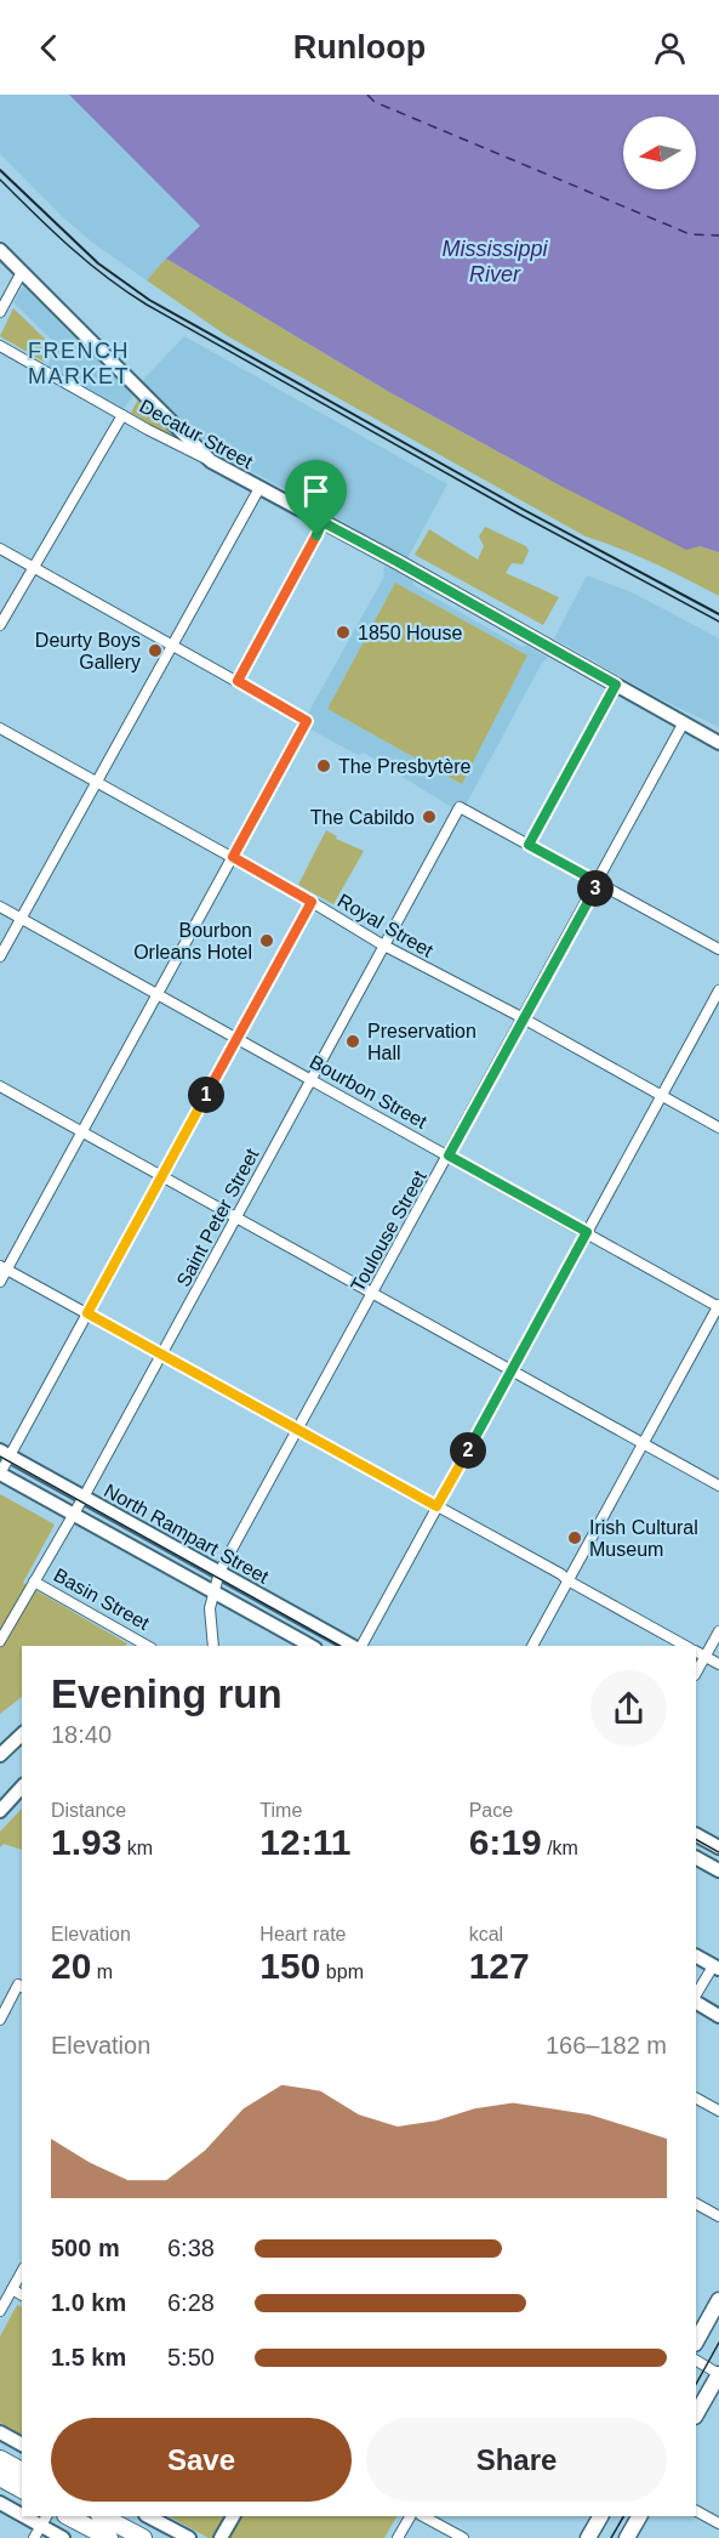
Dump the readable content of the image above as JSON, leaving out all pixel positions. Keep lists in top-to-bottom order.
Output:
{
  "streets": {
    "street": [
      "Decatur Street",
      "Royal Street",
      "Bourbon Street",
      "Saint Peter Street",
      "Toulouse Street",
      "North Rampart Street",
      "Basin Street"
    ]
  },
  "crossings": [
    ["Decatur Street", "Toulouse Street"],
    ["Royal Street", "Saint Peter Street"],
    ["Royal Street", "Toulouse Street"],
    ["Bourbon Street", "Saint Peter Street"],
    ["Bourbon Street", "Toulouse Street"],
    ["Saint Peter Street", "North Rampart Street"],
    ["Saint Peter Street", "Basin Street"],
    ["Toulouse Street", "North Rampart Street"]
  ],
  "districts": ["FRENCH MARKET"],
  "water": ["Mississippi River"],
  "places": [
    "1850 House",
    "Deurty Boys Gallery",
    "The Presbytère",
    "The Cabildo",
    "Bourbon Orleans Hotel",
    "Preservation Hall",
    "Irish Cultural Museum"
  ],
  "north": "left",
  "page": {
    "header": "Runloop",
    "pins": ["3", "1", "2"],
    "heading": ["Evening run", "18:40"],
    "stats": [
      ["Distance", "1.93 km"],
      ["Time", "12:11"],
      ["Pace", "6:19 /km"],
      ["Elevation", "20 m"],
      ["Heart rate", "150 bpm"],
      ["kcal", "127"]
    ],
    "chart": ["Elevation", "166–182 m"],
    "list": [
      {
        "name": "500 m",
        "note": "6:38"
      },
      {
        "name": "1.0 km",
        "note": "6:28"
      },
      {
        "name": "1.5 km",
        "note": "5:50"
      }
    ],
    "buttons": ["Save", "Share"]
  }
}
